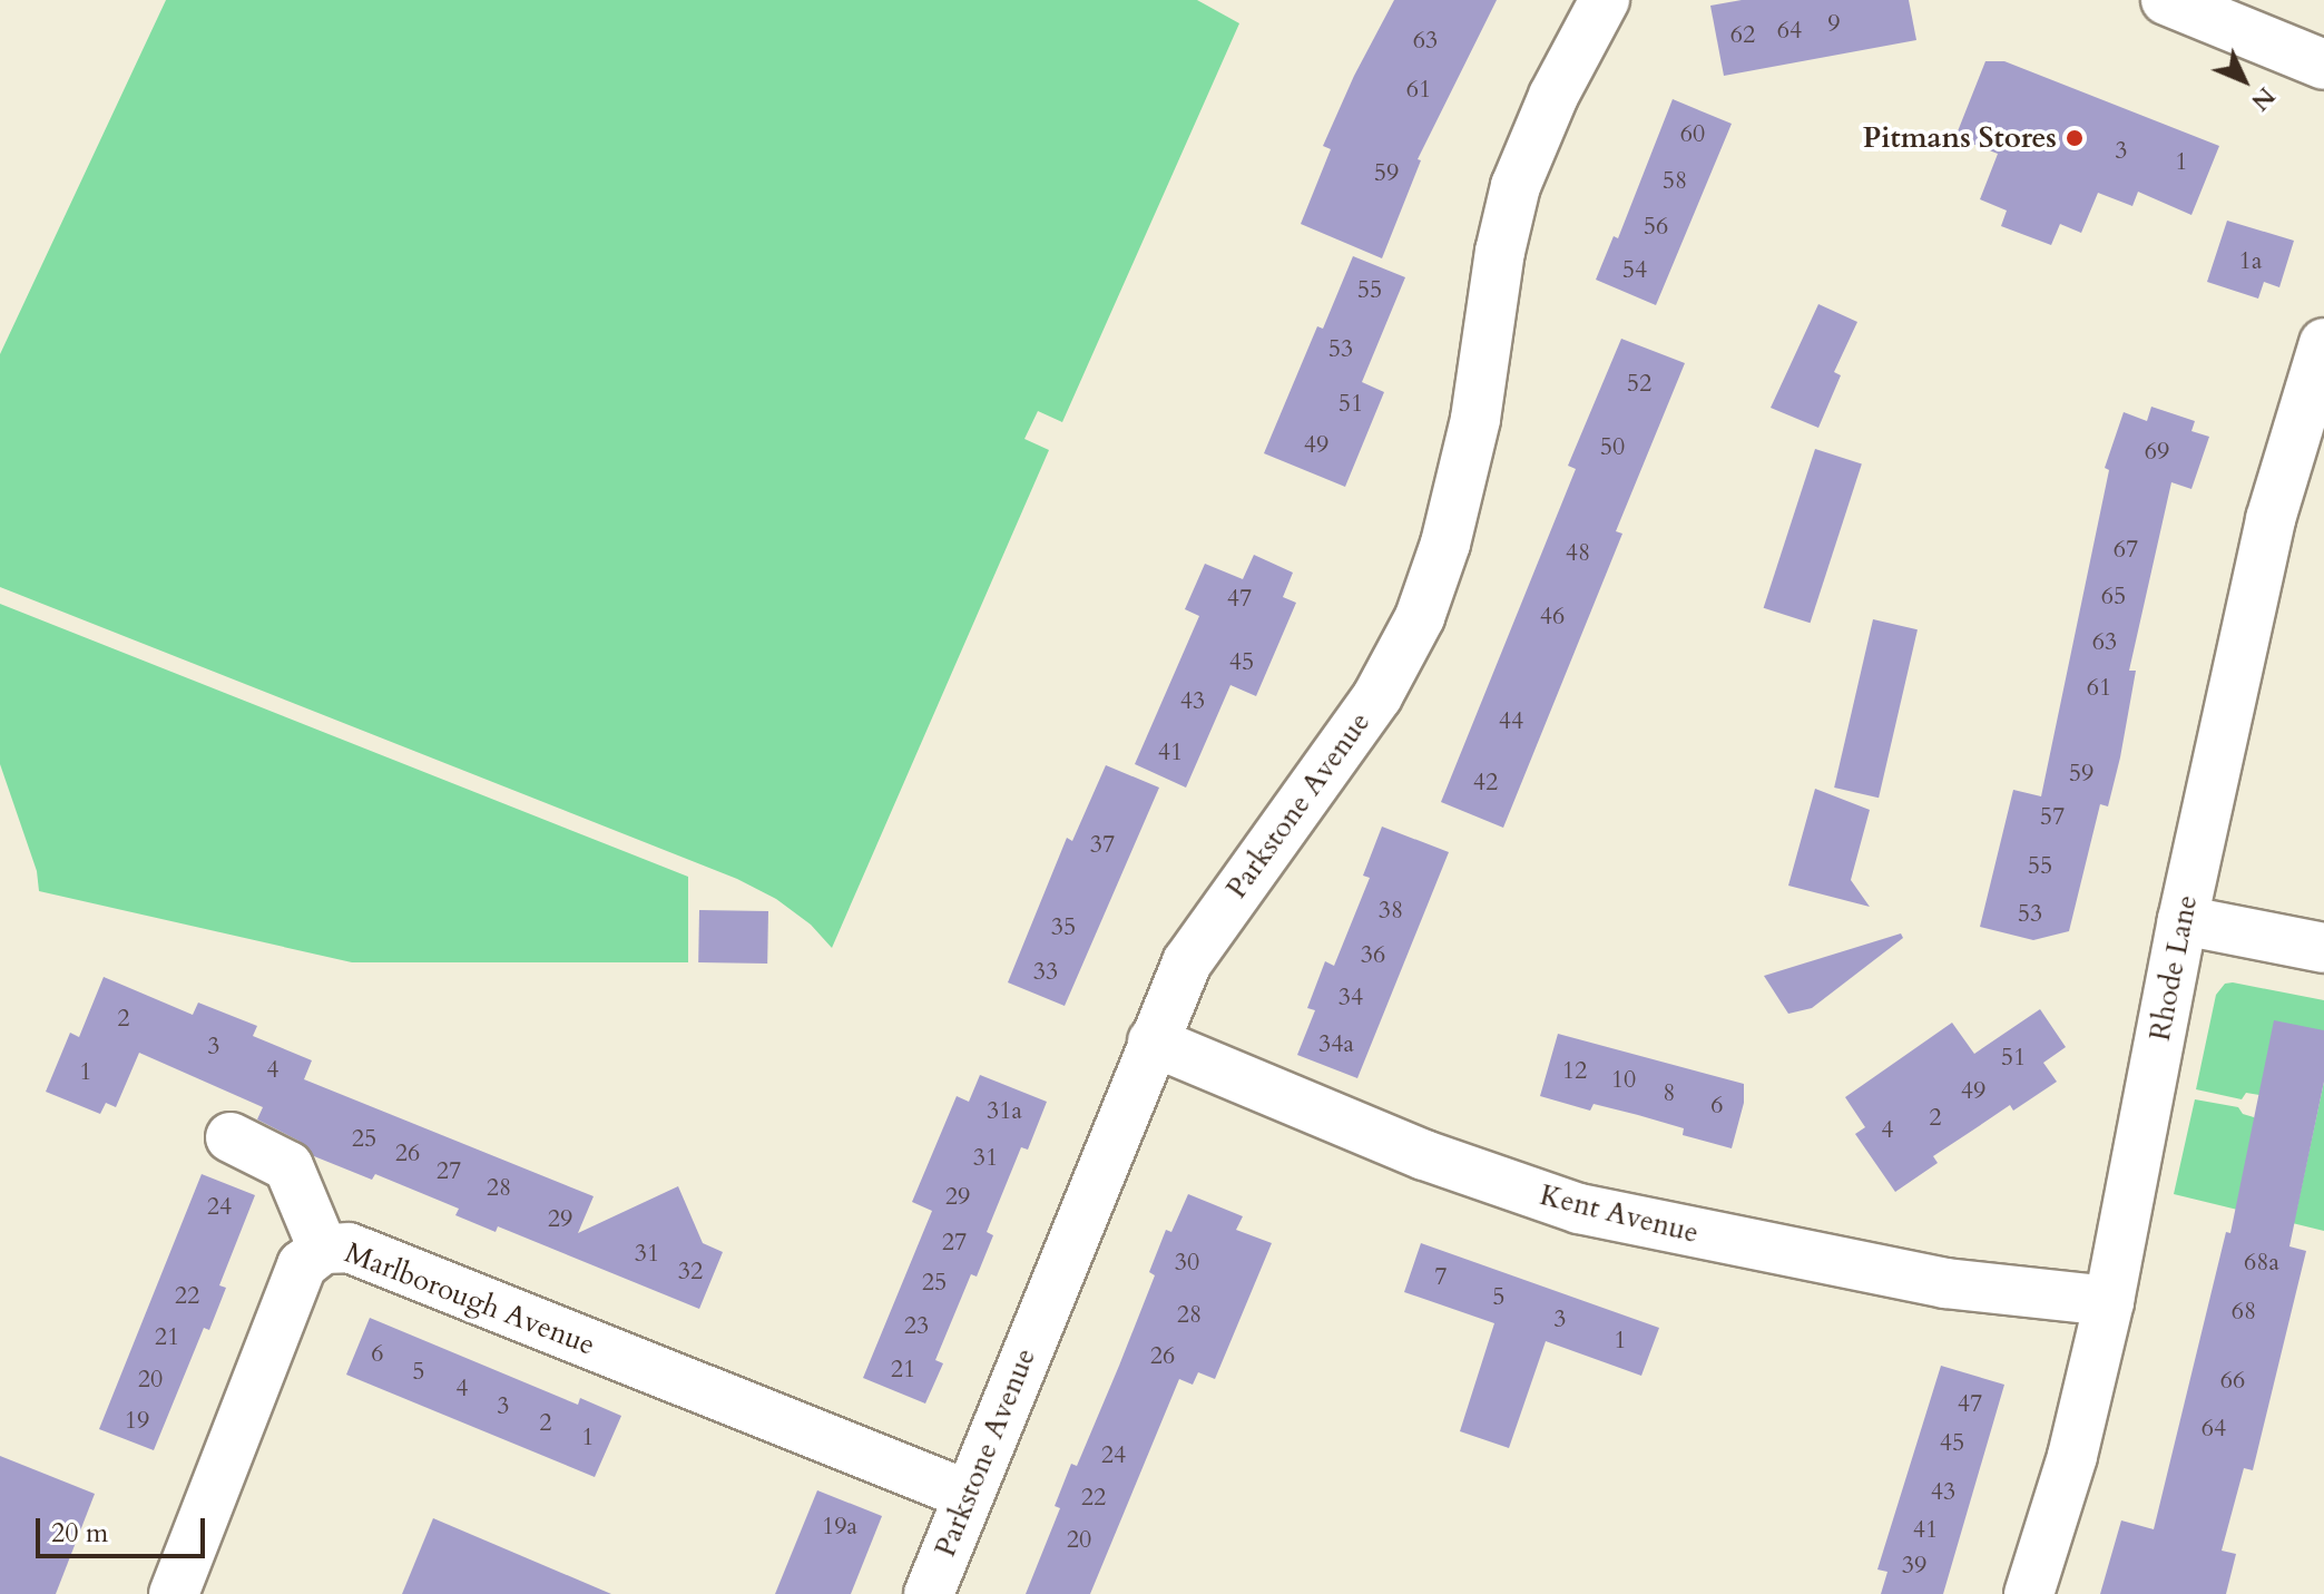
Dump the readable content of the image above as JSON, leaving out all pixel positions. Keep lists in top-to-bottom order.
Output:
{
  "streets": {
    "street": [
      "Parkstone Avenue",
      "Rhode Lane",
      "Kent Avenue",
      "Marlborough Avenue"
    ]
  },
  "crossings": [
    ["Parkstone Avenue", "Kent Avenue"],
    ["Parkstone Avenue", "Marlborough Avenue"],
    ["Rhode Lane", "Kent Avenue"]
  ],
  "places": ["Pitmans Stores"],
  "house_numbers": [
    "9",
    "64",
    "62",
    "63",
    "61",
    "60",
    "3",
    "1",
    "59",
    "58",
    "56",
    "1a",
    "54",
    "55",
    "53",
    "52",
    "51",
    "49",
    "50",
    "69",
    "67",
    "48",
    "65",
    "47",
    "46",
    "63",
    "45",
    "61",
    "43",
    "44",
    "41",
    "59",
    "42",
    "57",
    "37",
    "55",
    "38",
    "53",
    "35",
    "36",
    "33",
    "34",
    "2",
    "34a",
    "3",
    "51",
    "4",
    "12",
    "1",
    "10",
    "49",
    "8",
    "6",
    "31a",
    "2",
    "4",
    "25",
    "26",
    "31",
    "27",
    "28",
    "29",
    "24",
    "29",
    "27",
    "31",
    "30",
    "68a",
    "32",
    "7",
    "25",
    "22",
    "5",
    "68",
    "28",
    "3",
    "23",
    "21",
    "1",
    "6",
    "26",
    "21",
    "5",
    "20",
    "66",
    "4",
    "47",
    "3",
    "19",
    "2",
    "64",
    "1",
    "45",
    "24",
    "43",
    "22",
    "19a",
    "41",
    "20",
    "39"
  ],
  "scale_bar": "20 m",
  "north": "bottom right"
}
